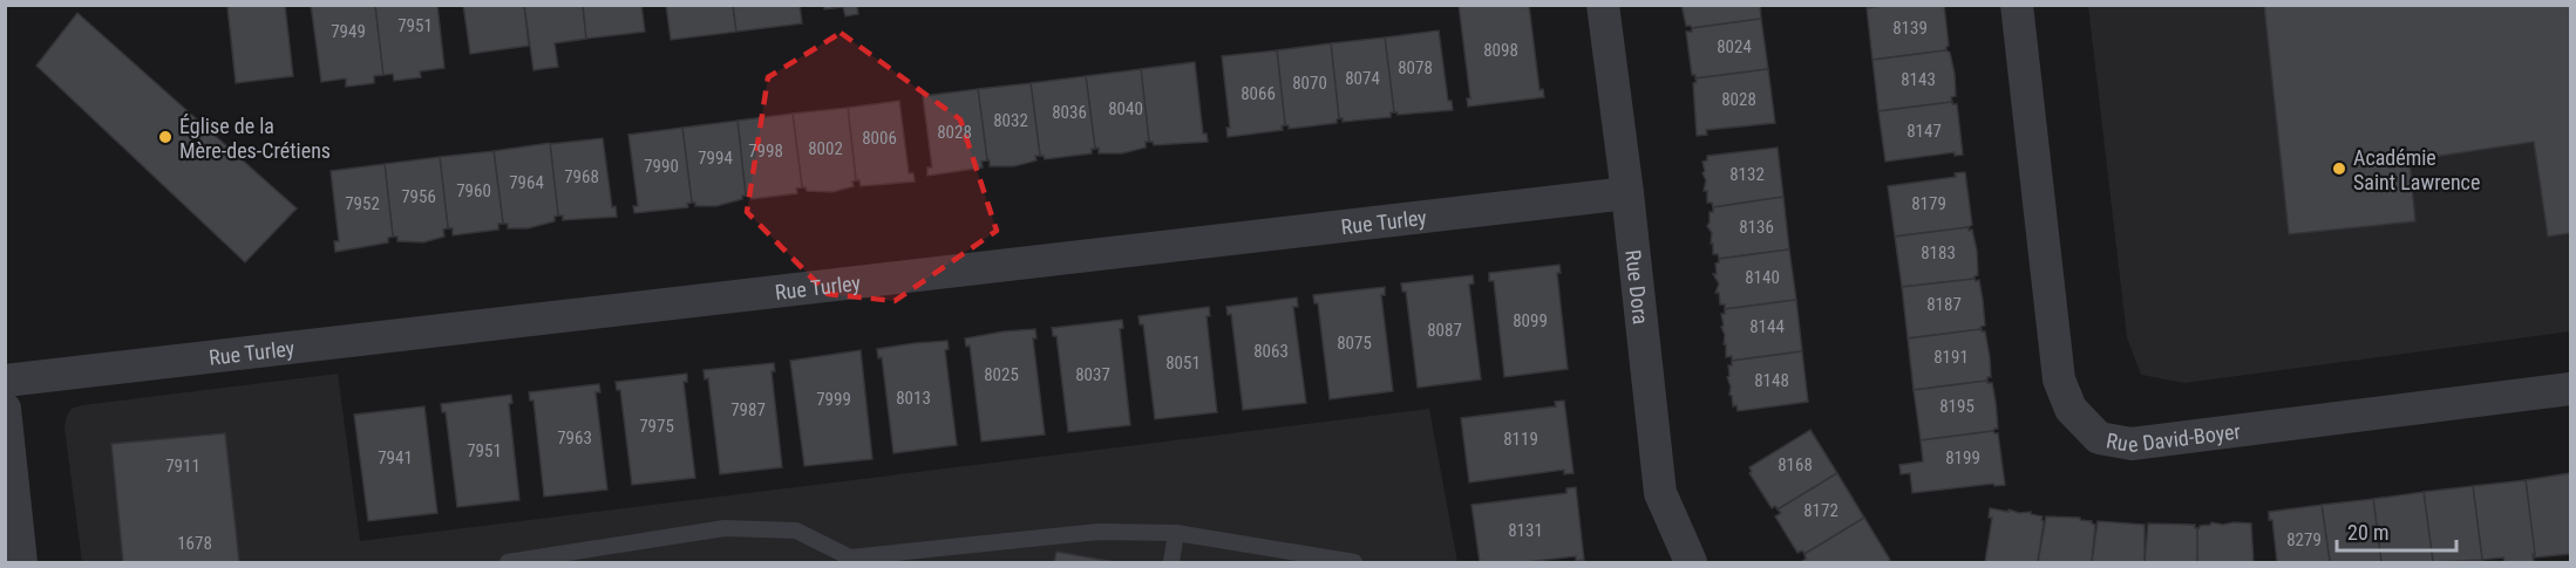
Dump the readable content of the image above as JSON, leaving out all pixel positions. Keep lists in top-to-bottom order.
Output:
{
  "streets": {
    "street": ["Rue Turley", "Rue Dora", "Rue David-Boyer"]
  },
  "crossings": [
    ["Rue Turley", "Rue Dora"]
  ],
  "places": ["Église de la Mère-des-Crétiens", "Académie Saint Lawrence"],
  "house_numbers": [
    "7951",
    "8139",
    "7949",
    "8024",
    "8098",
    "8078",
    "8074",
    "8143",
    "8070",
    "8066",
    "8028",
    "8040",
    "8036",
    "8032",
    "8147",
    "8028",
    "8006",
    "8002",
    "7998",
    "7994",
    "7990",
    "8132",
    "7968",
    "7964",
    "7960",
    "7956",
    "7952",
    "8179",
    "8136",
    "8183",
    "8140",
    "8187",
    "8099",
    "8144",
    "8087",
    "8075",
    "8063",
    "8191",
    "8051",
    "8025",
    "8037",
    "8148",
    "8013",
    "7999",
    "8195",
    "7987",
    "7975",
    "7963",
    "8119",
    "7951",
    "7941",
    "8199",
    "8168",
    "7911",
    "8172",
    "8131",
    "8279",
    "1678"
  ],
  "scale_bar": "20 m"
}
